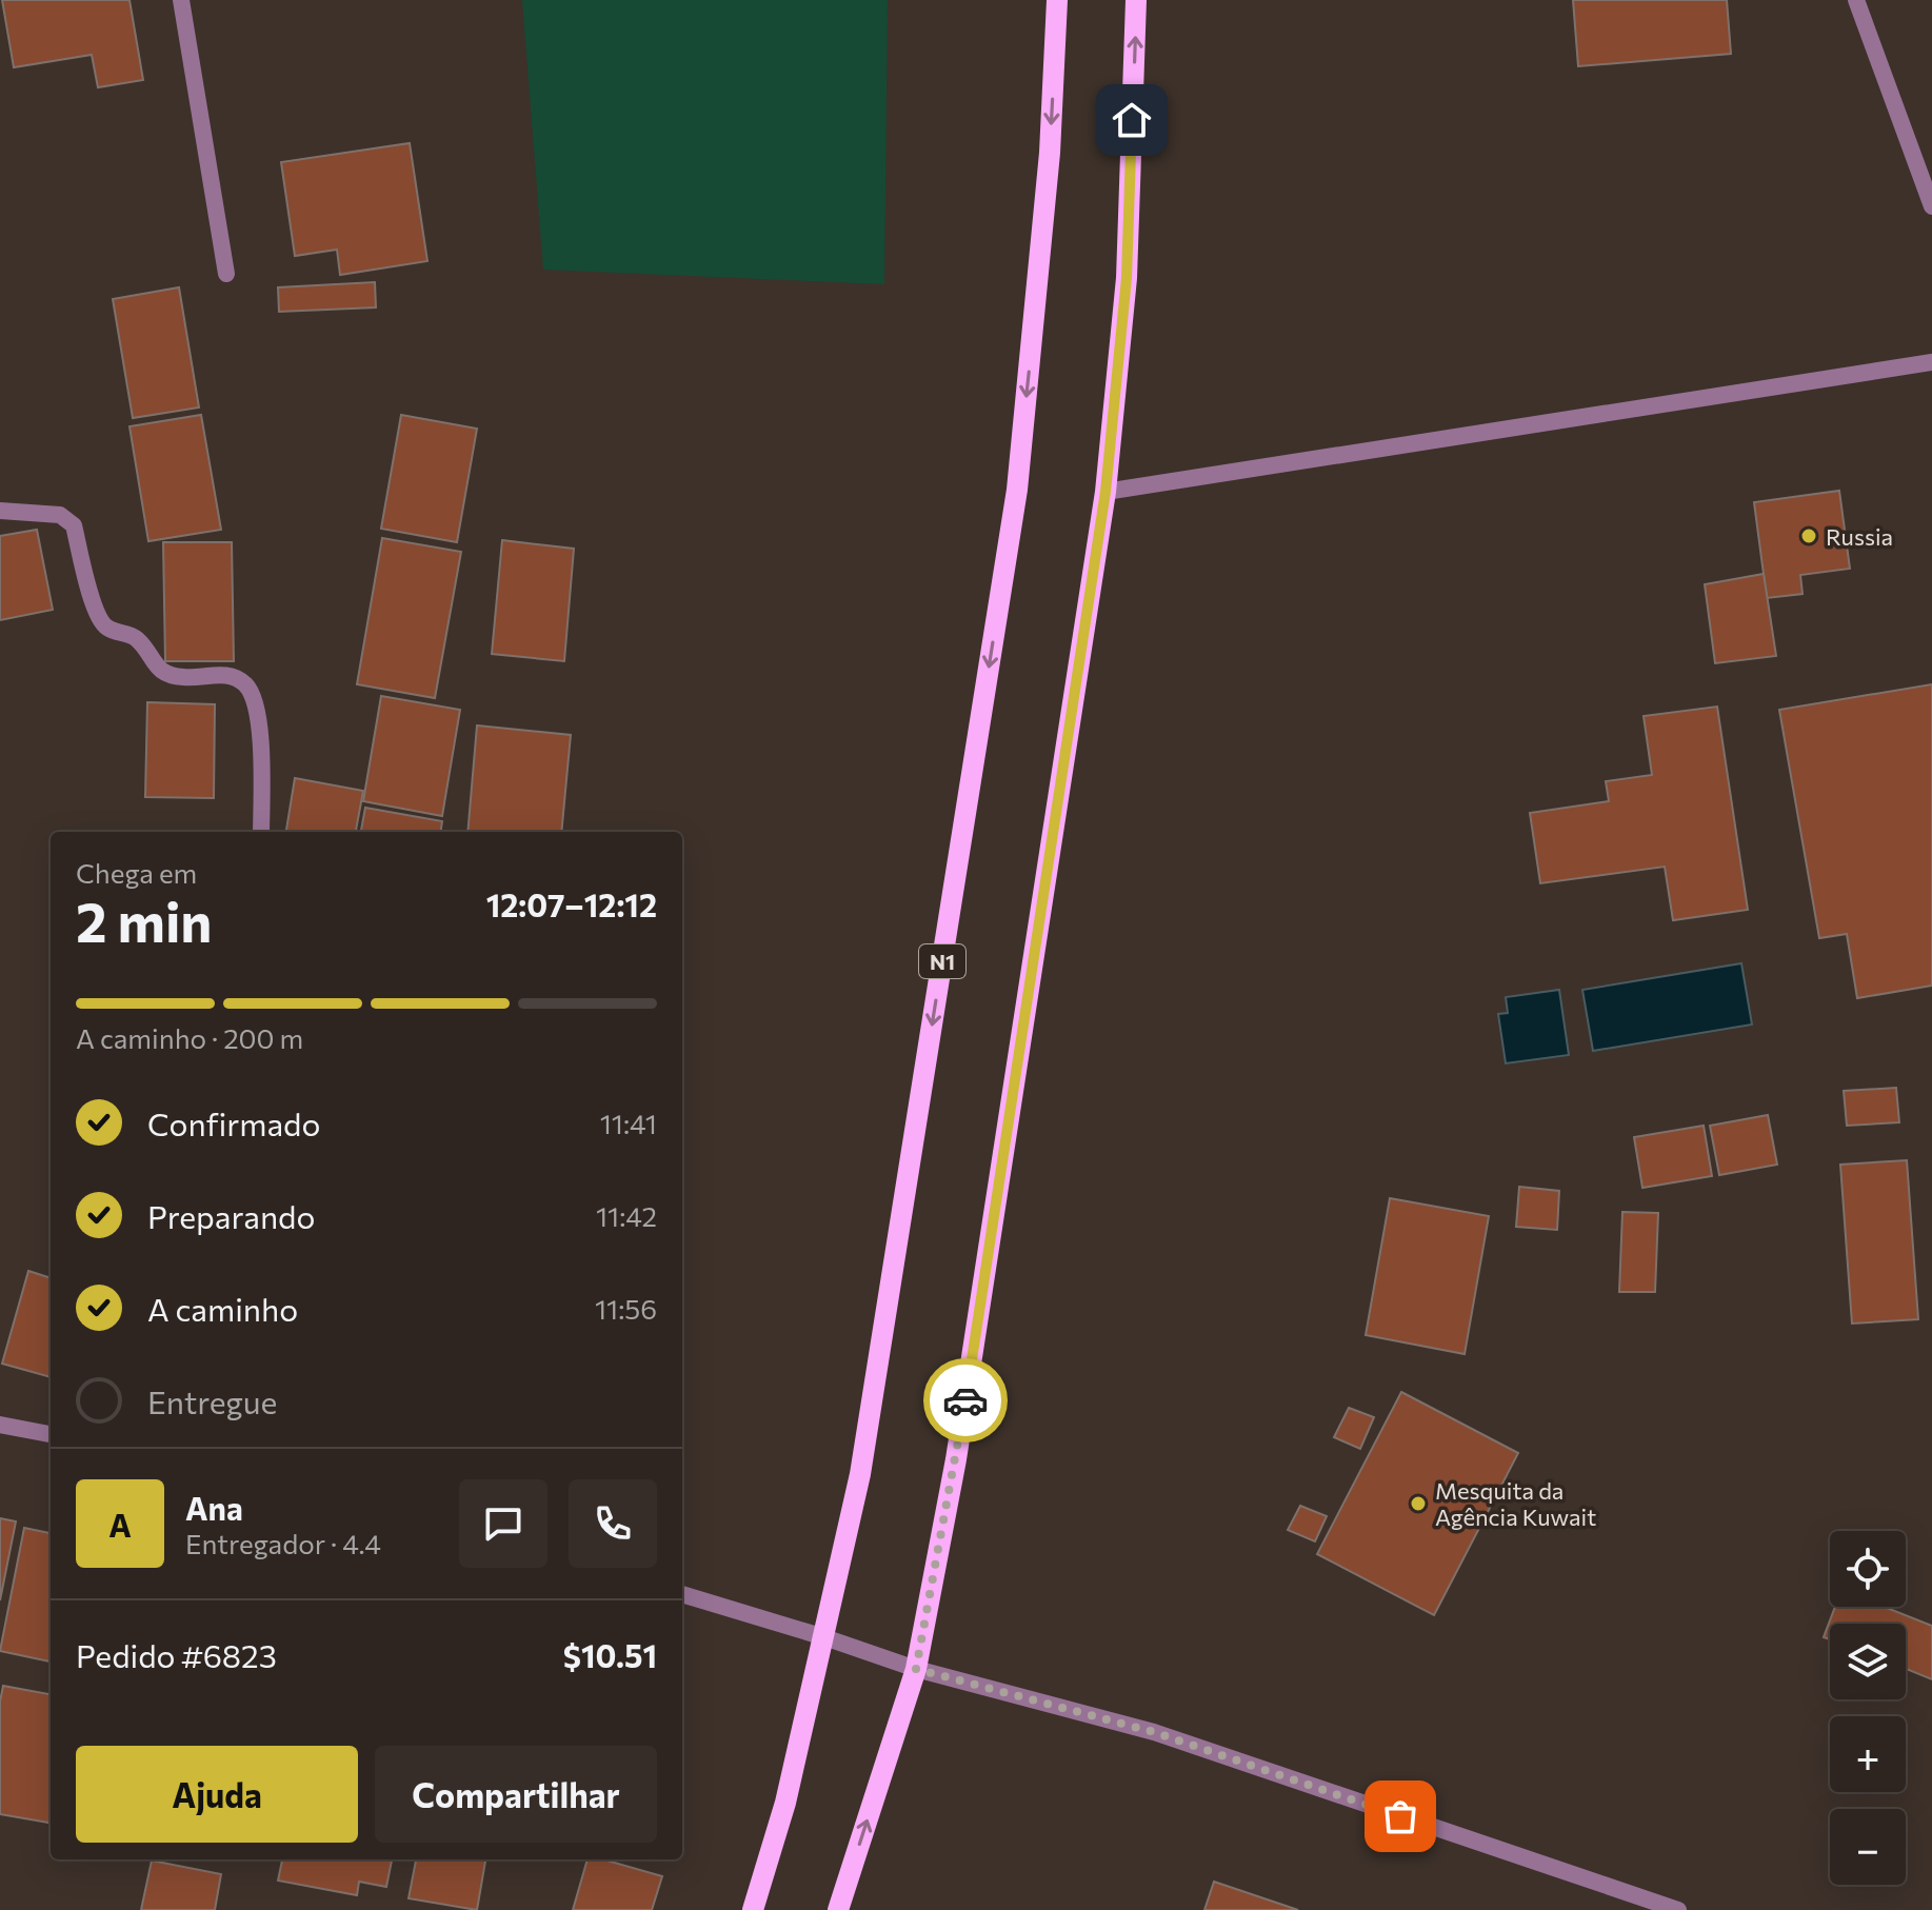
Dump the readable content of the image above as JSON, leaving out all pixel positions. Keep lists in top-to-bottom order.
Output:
{
  "streets": {
    "main road": ["N1"]
  },
  "places": ["Russia", "Mesquita da Agência Kuwait"],
  "page": {
    "heading": ["2 min", "Chega em", "12:07–12:12"],
    "panel": [
      "Ana",
      "Entregador · 4.4",
      "Pedido #6823",
      "$10.51"
    ],
    "bar": "A caminho · 200 m",
    "list": [
      ["Confirmado", "11:41"],
      ["Preparando", "11:42"],
      ["A caminho", "11:56"],
      "Entregue"
    ],
    "round": "A",
    "map_buttons": ["+", "−"],
    "buttons": ["Ajuda", "Compartilhar"]
  }
}
